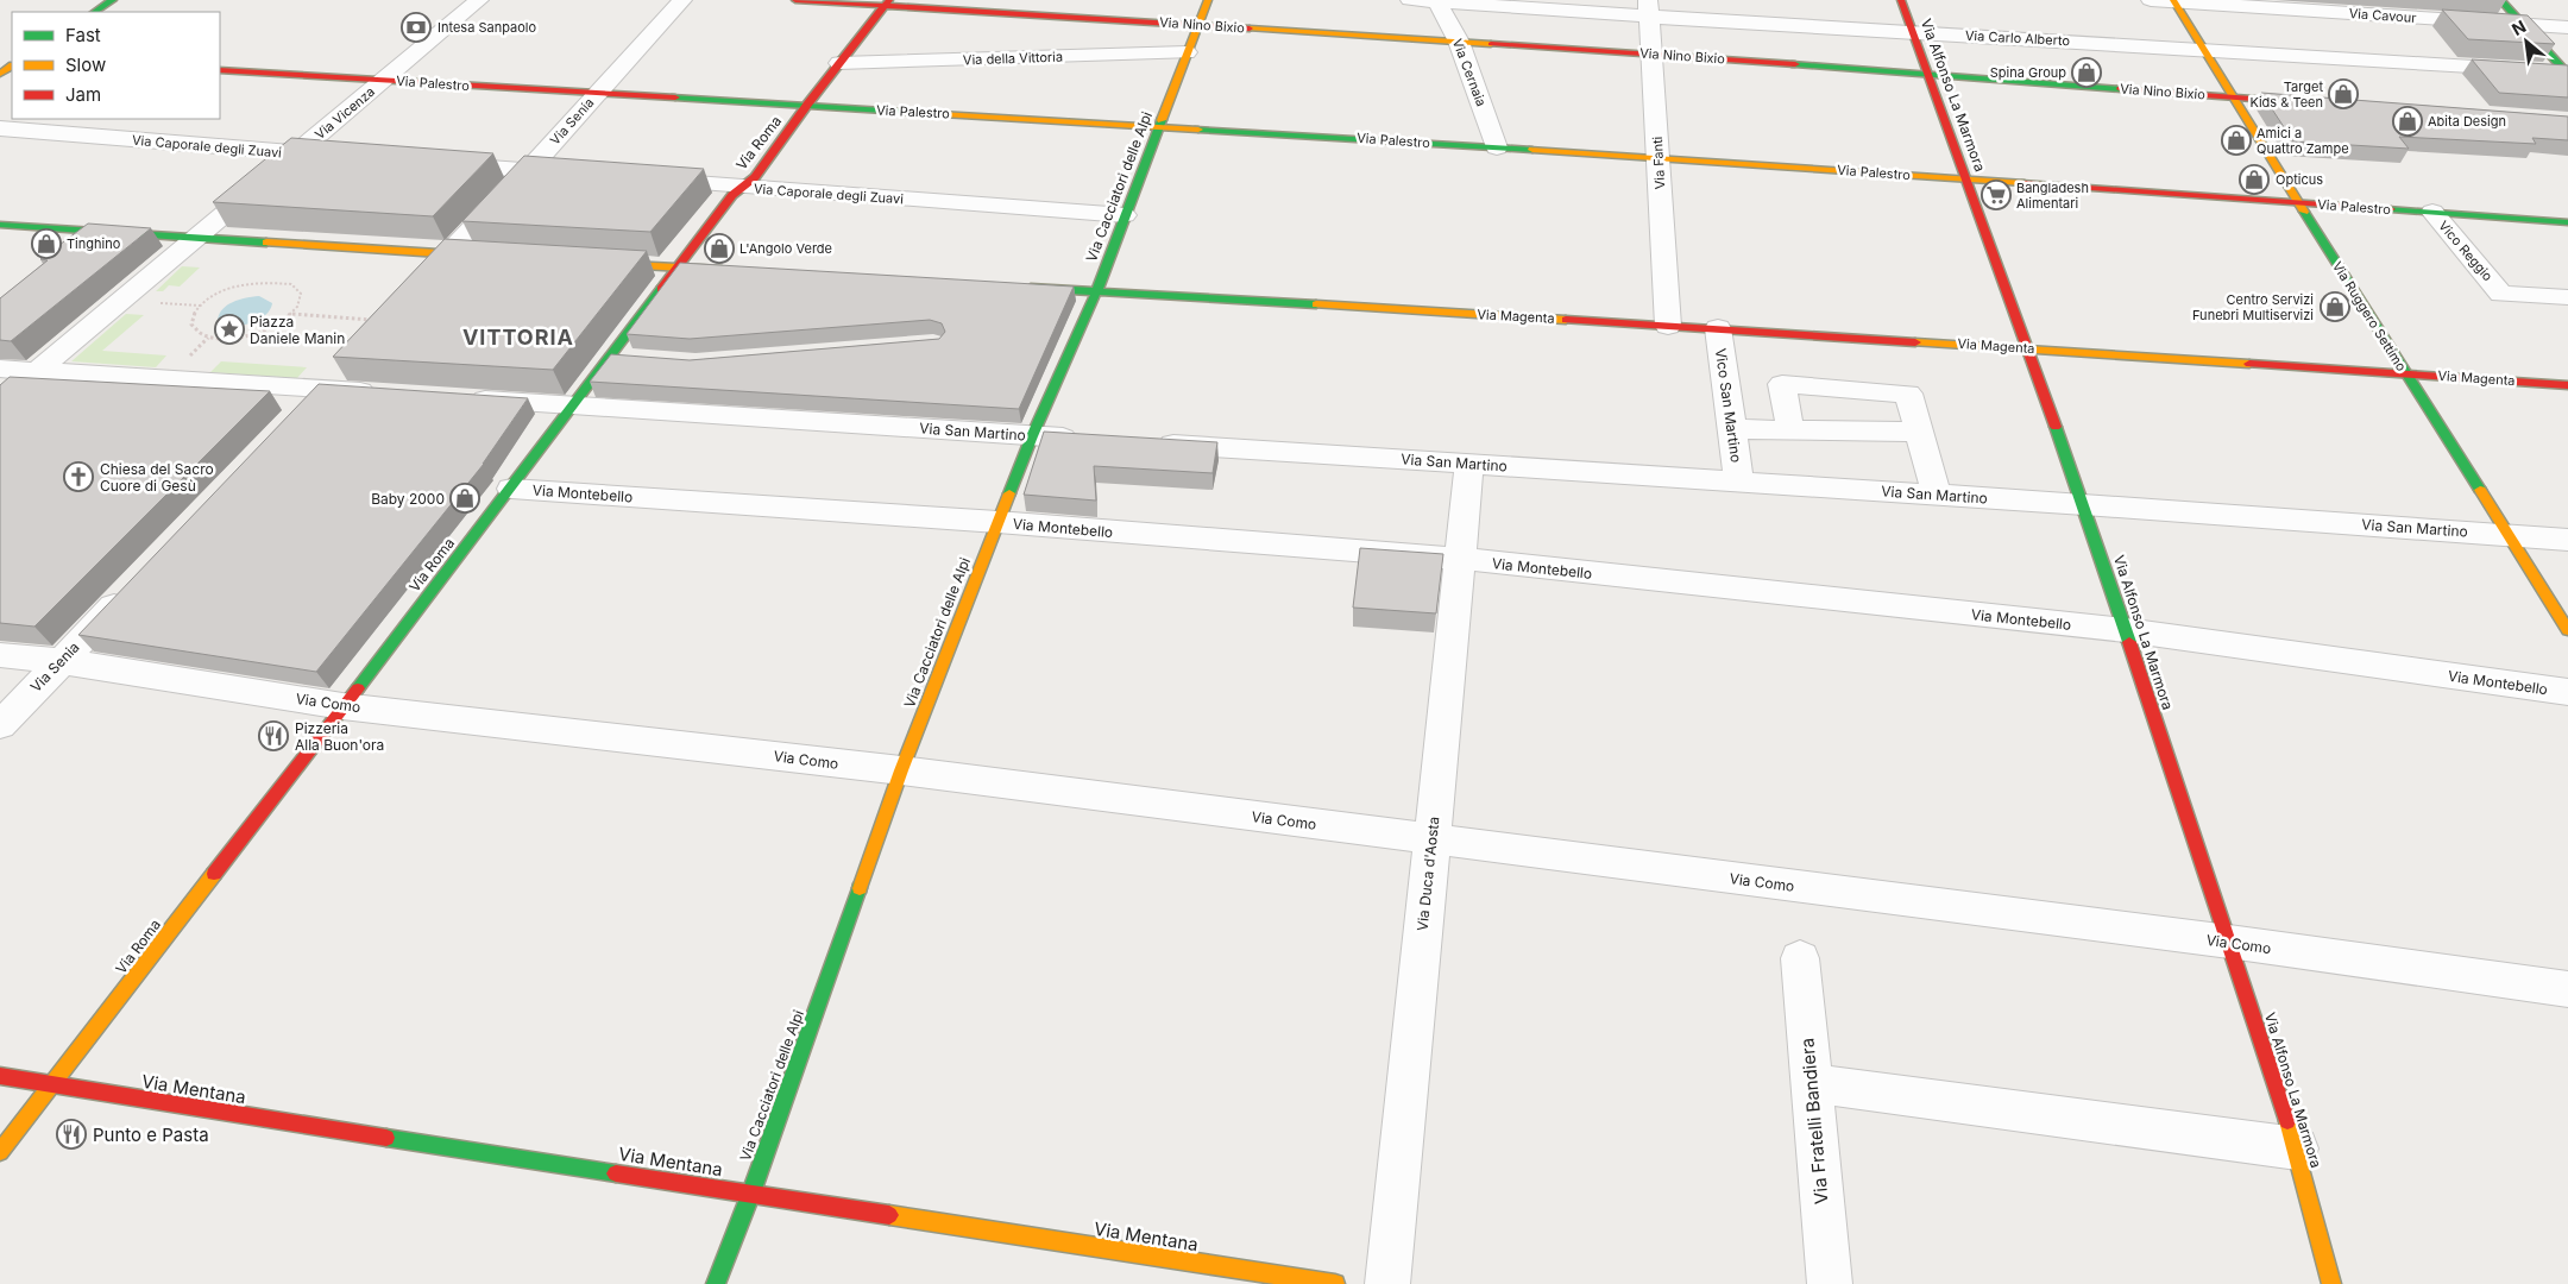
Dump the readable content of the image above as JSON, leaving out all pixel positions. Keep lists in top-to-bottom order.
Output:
{
  "streets": {
    "street": [
      "Via Cavour",
      "Via Nino Bixio",
      "Via Carlo Alberto",
      "Via della Vittoria",
      "Via Cernaia",
      "Via Palestro",
      "Via Alfonso La Marmora",
      "Via Vicenza",
      "Via Senia",
      "Via Roma",
      "Via Caporale degli Zuavi",
      "Via Fanti",
      "Via Cacciatori delle Alpi",
      "Vico Reggio",
      "Via Magenta",
      "Via Ruggero Settimo",
      "Vico San Martino",
      "Via San Martino",
      "Via Montebello",
      "Via Como",
      "Via Duca d'Aosta",
      "Via Mentana",
      "Via Fratelli Bandiera"
    ]
  },
  "crossings": [
    ["Via Cavour", "Via Ruggero Settimo"],
    ["Via Nino Bixio", "Via Cernaia"],
    ["Via Nino Bixio", "Via Alfonso La Marmora"],
    ["Via Nino Bixio", "Via Roma"],
    ["Via Nino Bixio", "Via Fanti"],
    ["Via Nino Bixio", "Via Cacciatori delle Alpi"],
    ["Via Nino Bixio", "Via Ruggero Settimo"],
    ["Via Carlo Alberto", "Via Cernaia"],
    ["Via Carlo Alberto", "Via Alfonso La Marmora"],
    ["Via Carlo Alberto", "Via Fanti"],
    ["Via Carlo Alberto", "Via Ruggero Settimo"],
    ["Via della Vittoria", "Via Roma"],
    ["Via della Vittoria", "Via Cacciatori delle Alpi"],
    ["Via Cernaia", "Via Palestro"],
    ["Via Palestro", "Via Alfonso La Marmora"],
    ["Via Palestro", "Via Vicenza"],
    ["Via Palestro", "Via Senia"],
    ["Via Palestro", "Via Roma"],
    ["Via Palestro", "Via Fanti"],
    ["Via Palestro", "Via Cacciatori delle Alpi"],
    ["Via Palestro", "Vico Reggio"],
    ["Via Palestro", "Via Ruggero Settimo"],
    ["Via Alfonso La Marmora", "Via Magenta"],
    ["Via Alfonso La Marmora", "Via San Martino"],
    ["Via Alfonso La Marmora", "Via Montebello"],
    ["Via Alfonso La Marmora", "Via Como"],
    ["Via Vicenza", "Via Caporale degli Zuavi"],
    ["Via Senia", "Via Como"],
    ["Via Roma", "Via Caporale degli Zuavi"],
    ["Via Roma", "Via San Martino"],
    ["Via Roma", "Via Montebello"],
    ["Via Roma", "Via Como"],
    ["Via Roma", "Via Mentana"],
    ["Via Caporale degli Zuavi", "Via Cacciatori delle Alpi"],
    ["Via Fanti", "Via Magenta"],
    ["Via Cacciatori delle Alpi", "Via Magenta"],
    ["Via Cacciatori delle Alpi", "Via San Martino"],
    ["Via Cacciatori delle Alpi", "Via Montebello"],
    ["Via Cacciatori delle Alpi", "Via Como"],
    ["Via Cacciatori delle Alpi", "Via Mentana"],
    ["Via Magenta", "Via Ruggero Settimo"],
    ["Via Magenta", "Vico San Martino"],
    ["Via Ruggero Settimo", "Via San Martino"],
    ["Vico San Martino", "Via San Martino"],
    ["Via San Martino", "Via Duca d'Aosta"],
    ["Via Montebello", "Via Duca d'Aosta"],
    ["Via Como", "Via Duca d'Aosta"]
  ],
  "districts": ["VITTORIA"],
  "places": {
    "bank": ["Intesa Sanpaolo"],
    "shop": [
      "Spina Group",
      "Target Kids & Teen",
      "Abita Design",
      "Amici a Quattro Zampe",
      "Opticus",
      "Tinghino",
      "L'Angolo Verde",
      "Centro Servizi Funebri Multiservizi",
      "Baby 2000"
    ],
    "supermarket": ["Bangladesh Alimentari"],
    "place": ["Piazza Daniele Manin"],
    "church": ["Chiesa del Sacro Cuore di Gesù"],
    "restaurant": ["Pizzeria Alla Buon'ora", "Punto e Pasta"]
  },
  "legend": ["Fast", "Slow", "Jam"],
  "north": "top left"
}
